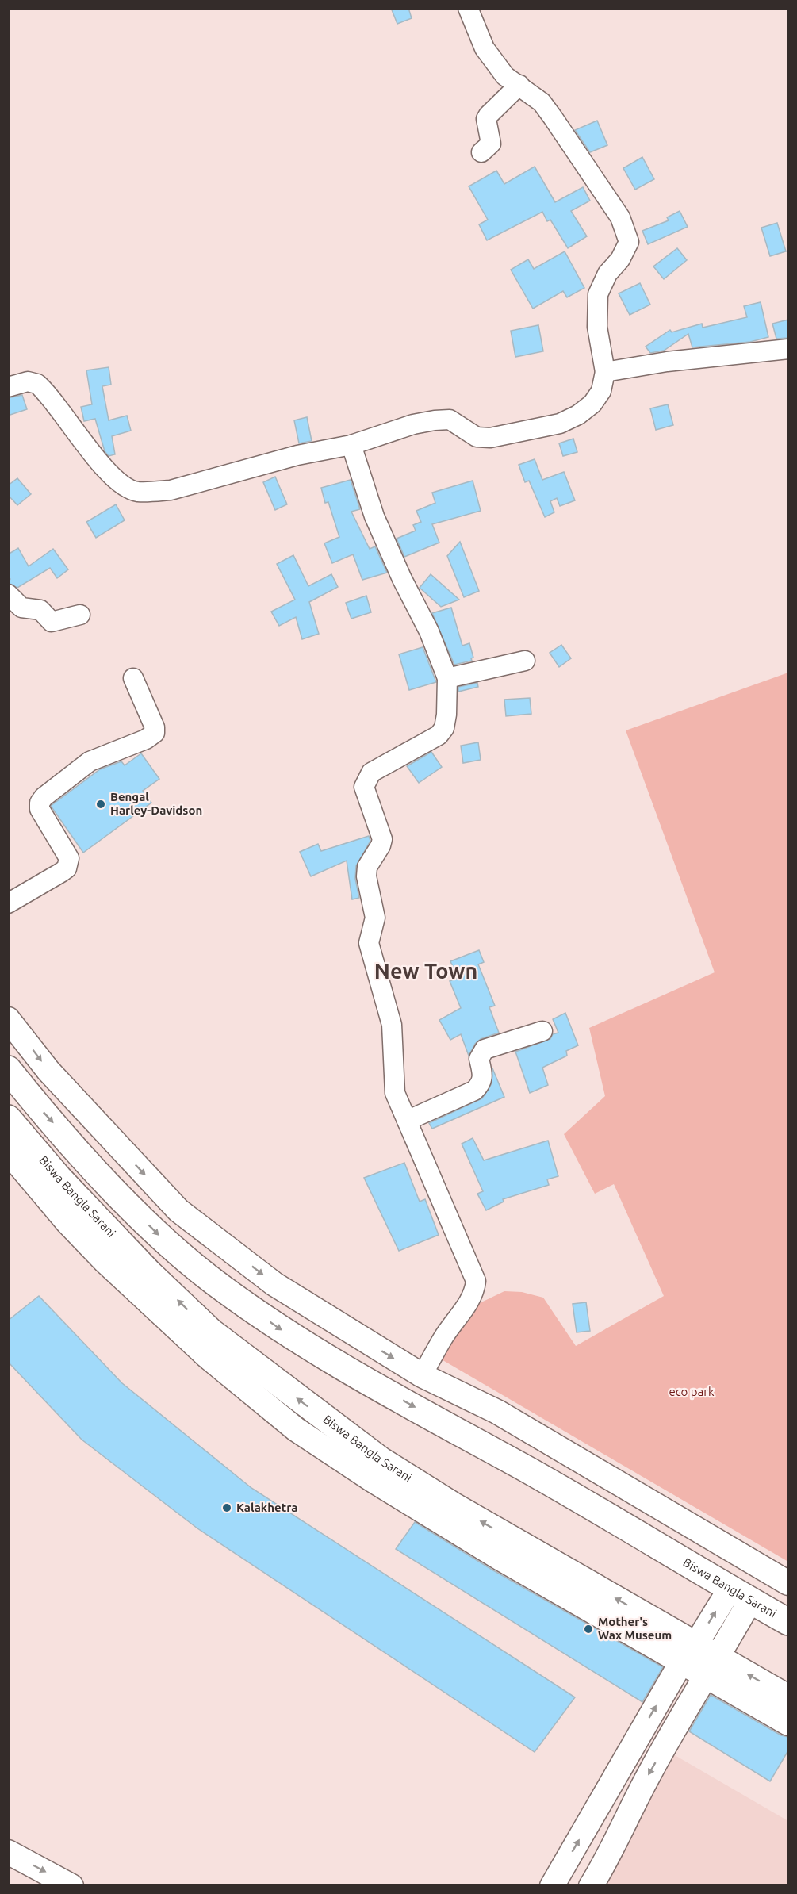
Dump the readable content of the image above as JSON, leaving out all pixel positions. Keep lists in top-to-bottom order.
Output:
{
  "streets": {
    "main road": ["Biswa Bangla Sarani"]
  },
  "districts": ["New Town"],
  "parks": ["eco park"],
  "places": ["Bengal Harley-Davidson", "Kalakhetra", "Mother's Wax Museum"]
}
